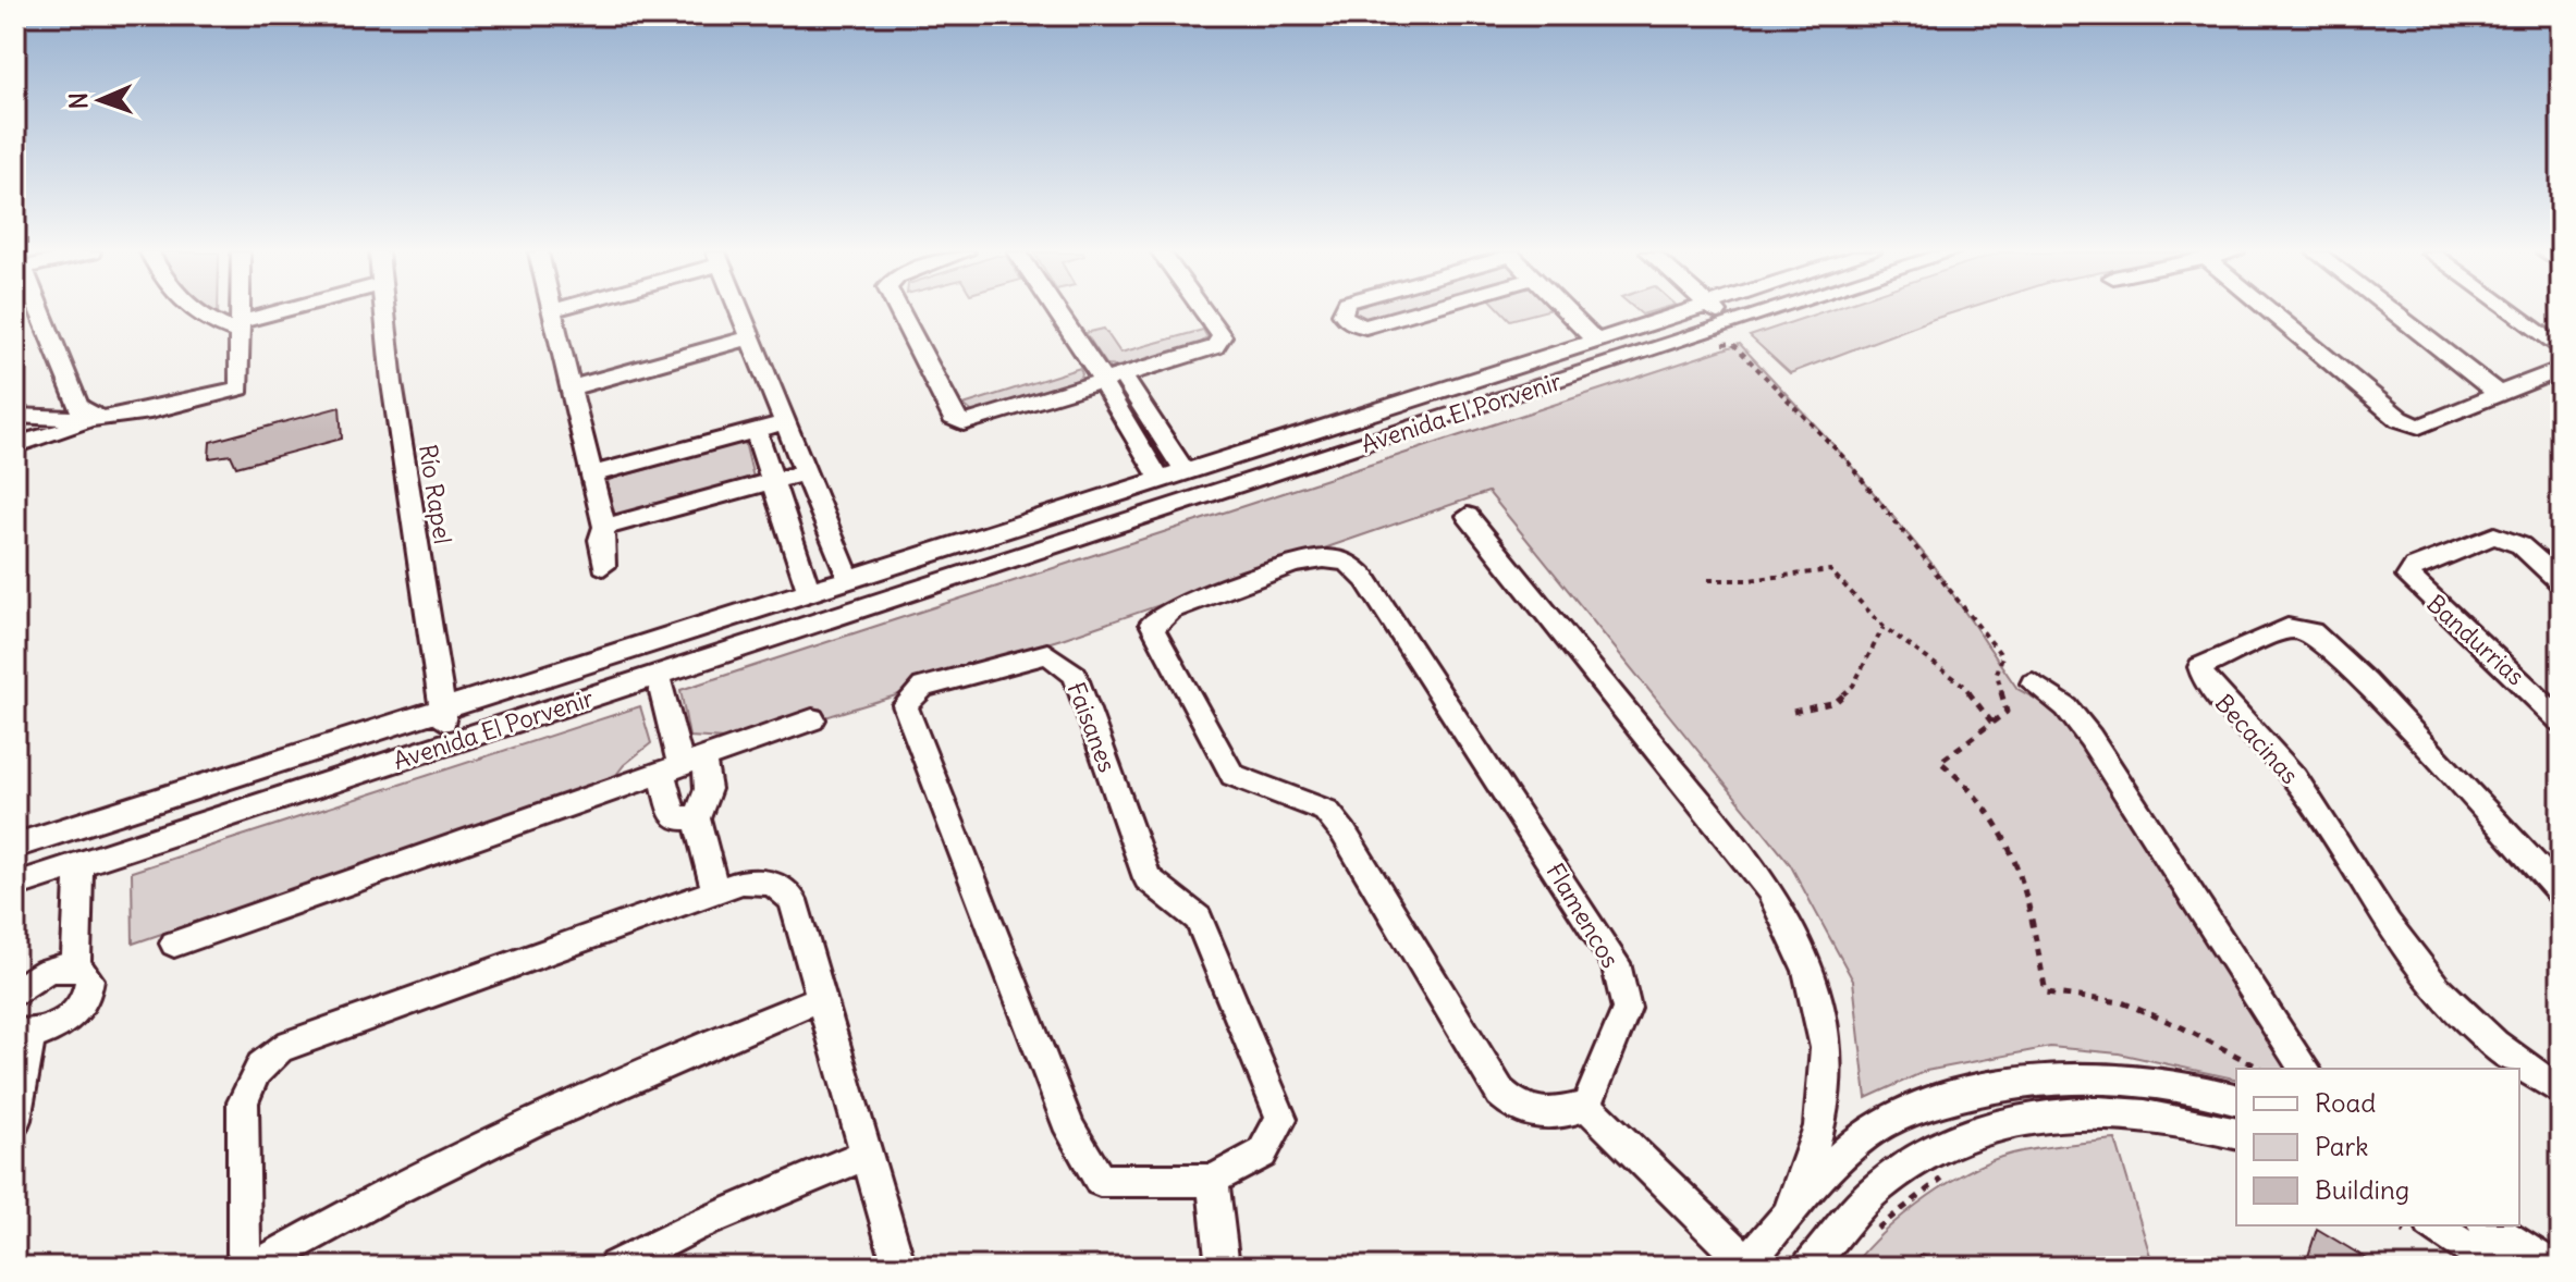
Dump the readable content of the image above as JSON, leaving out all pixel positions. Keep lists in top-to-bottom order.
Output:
{
  "streets": {
    "street": [
      "Avenida El Porvenir",
      "Río Rapel",
      "Bandurrias",
      "Faisanes",
      "Becacinas",
      "Flamencos"
    ]
  },
  "crossings": [
    ["Avenida El Porvenir", "Río Rapel"]
  ],
  "legend": ["Road", "Park", "Building"],
  "north": "left"
}
